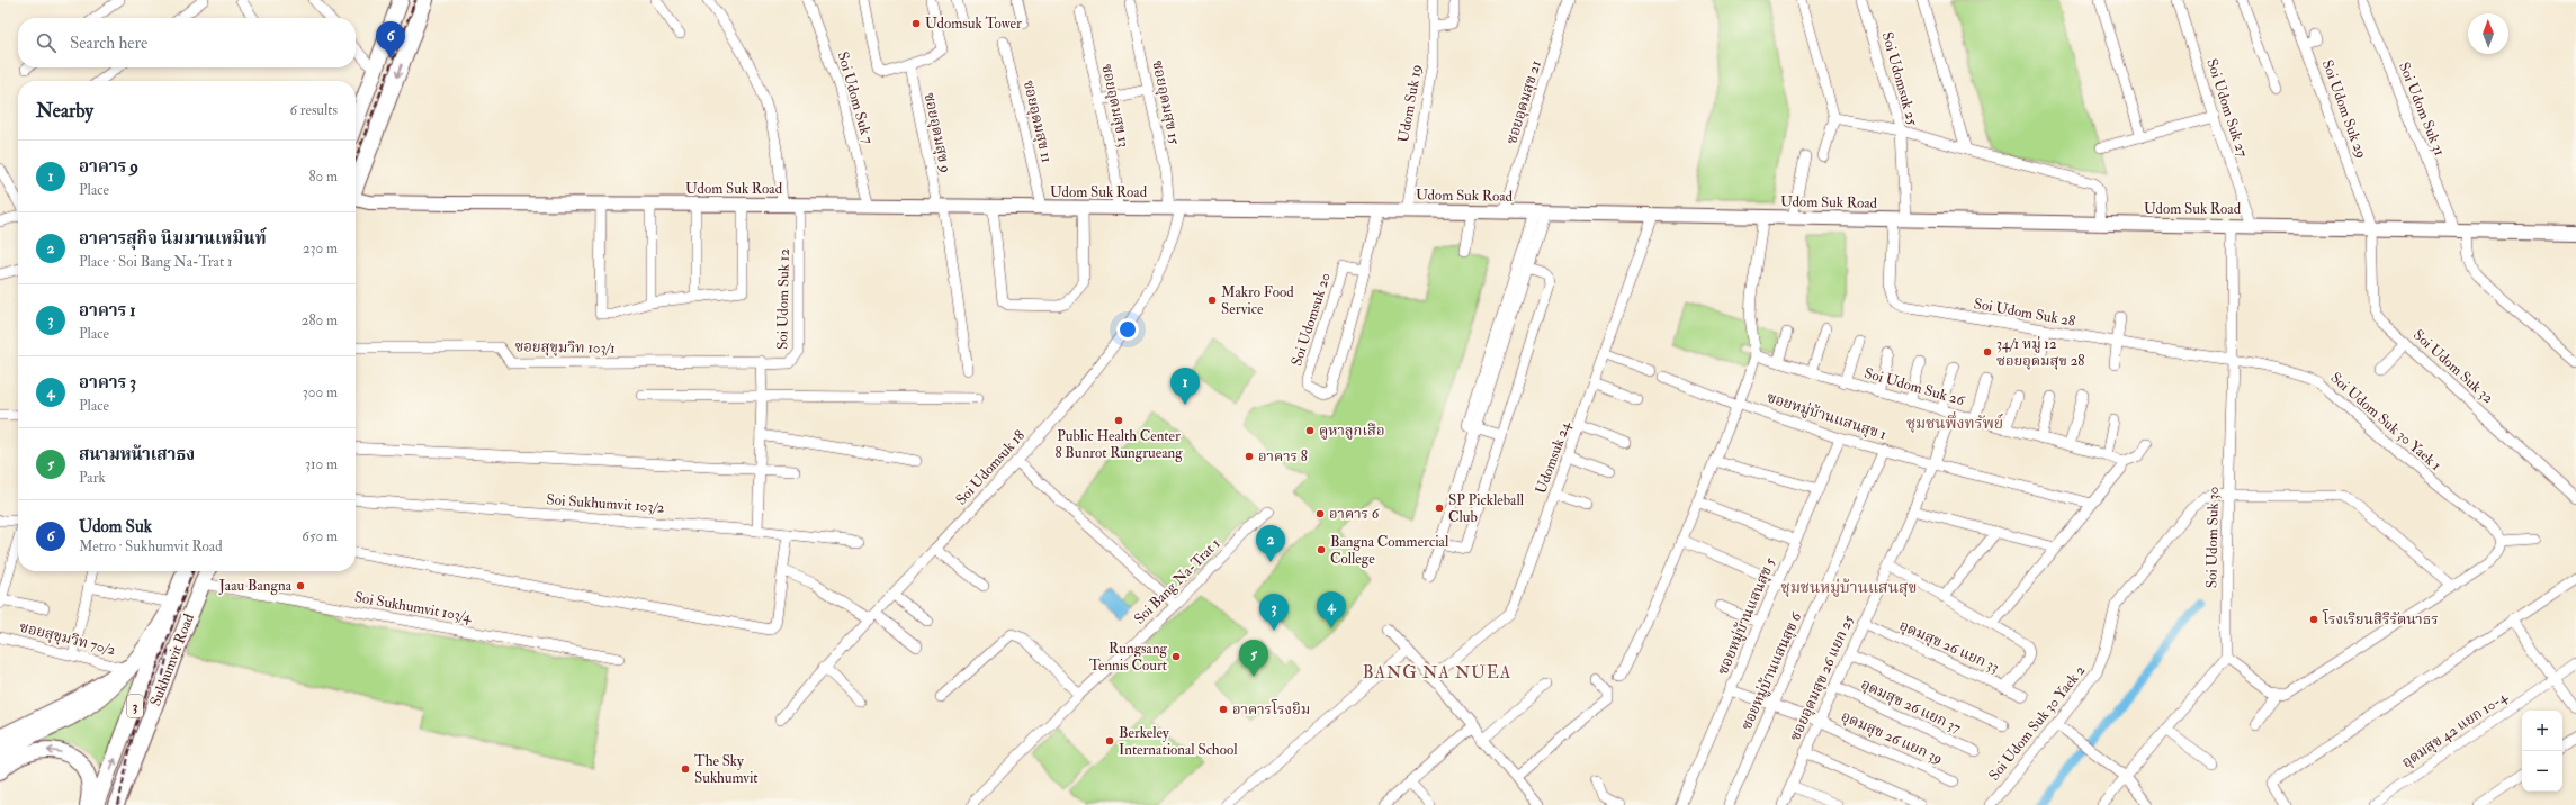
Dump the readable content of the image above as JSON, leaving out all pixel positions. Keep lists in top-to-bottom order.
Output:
{
  "streets": {
    "main road": ["Udom Suk Road", "Sukhumvit Road", "3"],
    "street": [
      "Soi Udomsuk 25",
      "Soi Udom Suk 7",
      "ซอยอุดมสุข 15",
      "ซอยอุดมสุข 21",
      "Udom Suk 19",
      "ซอยอุดมสุข 13",
      "Soi Udom Suk 27",
      "Soi Udom Suk 29",
      "Soi Udom Suk 31",
      "ซอยอุดมสุข 11",
      "ซอยอุดมสุข 9",
      "Soi Udom Suk 12",
      "Soi Udom Suk 28",
      "Soi Udomsuk 20",
      "ซอยสุขุมวิท 103/1",
      "Soi Udom Suk 32",
      "Soi Udom Suk 26",
      "ซอยหมู่บ้านแสนสุข 1",
      "Soi Udom Suk 30 Yaek 1",
      "Udomsuk 24",
      "Soi Udomsuk 18",
      "Soi Sukhumvit 103/2",
      "Soi Udom Suk 30",
      "Soi Bang Na-Trat 1",
      "Soi Sukhumvit 103/4",
      "ซอยหมู่บ้านแสนสุข 5",
      "ซอยสุขุมวิท 70/2",
      "อุดมสุข 26 แยก 33",
      "ซอยหมู่บ้านแสนสุข 6",
      "ซอยอุดมสุข 26 แยก 25",
      "อุดมสุข 26 แยก 37",
      "Soi Udom Suk 30 Yaek 2",
      "อุดมสุข 42 แยก 10-4",
      "อุดมสุข 26 แยก 39"
    ]
  },
  "crossings": [
    ["Soi Udomsuk 25", "Udom Suk Road"],
    ["Soi Udomsuk 25", "Soi Udom Suk 28"],
    ["Soi Udom Suk 7", "Udom Suk Road"],
    ["ซอยอุดมสุข 15", "Udom Suk Road"],
    ["ซอยอุดมสุข 15", "Soi Udomsuk 18"],
    ["ซอยอุดมสุข 21", "Udom Suk Road"],
    ["Udom Suk 19", "Udom Suk Road"],
    ["ซอยอุดมสุข 13", "Udom Suk Road"],
    ["Soi Udom Suk 27", "Udom Suk Road"],
    ["Soi Udom Suk 29", "Udom Suk Road"],
    ["Soi Udom Suk 29", "Soi Udom Suk 32"],
    ["Soi Udom Suk 31", "Udom Suk Road"],
    ["ซอยอุดมสุข 11", "Udom Suk Road"],
    ["ซอยอุดมสุข 9", "Udom Suk Road"],
    ["Udom Suk Road", "Soi Udom Suk 12"],
    ["Udom Suk Road", "Soi Udom Suk 28"],
    ["Udom Suk Road", "Soi Udomsuk 20"],
    ["Udom Suk Road", "Soi Udom Suk 32"],
    ["Udom Suk Road", "Udomsuk 24"],
    ["Udom Suk Road", "Soi Udomsuk 18"],
    ["Udom Suk Road", "Soi Udom Suk 30"],
    ["Soi Udom Suk 12", "ซอยสุขุมวิท 103/1"],
    ["Soi Udom Suk 28", "Soi Udom Suk 30 Yaek 1"],
    ["Soi Udom Suk 28", "Soi Udom Suk 30"],
    ["Soi Udom Suk 26", "ซอยอุดมสุข 26 แยก 25"],
    ["ซอยหมู่บ้านแสนสุข 1", "ซอยหมู่บ้านแสนสุข 5"],
    ["ซอยหมู่บ้านแสนสุข 1", "ซอยหมู่บ้านแสนสุข 6"],
    ["ซอยหมู่บ้านแสนสุข 1", "ซอยอุดมสุข 26 แยก 25"],
    ["Soi Udom Suk 30 Yaek 1", "Soi Udom Suk 30"],
    ["Soi Udom Suk 30", "Soi Udom Suk 30 Yaek 2"],
    ["Soi Sukhumvit 103/4", "Sukhumvit Road"],
    ["ซอยหมู่บ้านแสนสุข 5", "อุดมสุข 26 แยก 39"],
    ["อุดมสุข 26 แยก 33", "ซอยอุดมสุข 26 แยก 25"],
    ["ซอยหมู่บ้านแสนสุข 6", "อุดมสุข 26 แยก 39"],
    ["ซอยอุดมสุข 26 แยก 25", "อุดมสุข 26 แยก 37"],
    ["ซอยอุดมสุข 26 แยก 25", "อุดมสุข 26 แยก 39"]
  ],
  "districts": ["ชุมชนพึ่งทรัพย์", "ชุมชนหมู่บ้านแสนสุข", "BANG NA NUEA"],
  "places": [
    "Udomsuk Tower",
    "Makro Food Service",
    "34/1 หมู่ 12 ซอยอุดมสุข 28",
    "Public Health Center 8 Bunrot Rungrueang",
    "คูหาลูกเสือ",
    "อาคาร 8",
    "SP Pickleball Club",
    "อาคาร 6",
    "Bangna Commercial College",
    "Jaau Bangna",
    "โรงเรียนสิริรัตนาธร",
    "Rungsang Tennis Court",
    "อาคารโรงยิม",
    "Berkeley International School",
    "The Sky Sukhumvit"
  ],
  "north": "top",
  "page": {
    "search": "Search here",
    "pins": [
      "6",
      "1",
      "2",
      "4",
      "3",
      "5"
    ],
    "heading": ["Nearby", "6 results"],
    "list": [
      {
        "mark": "1",
        "name": "อาคาร 9",
        "note": "Place",
        "value": "80 m"
      },
      {
        "mark": "2",
        "name": "อาคารสุกิจ นิมมานเหมินท์",
        "note": "Place · Soi Bang Na-Trat 1",
        "value": "230 m"
      },
      {
        "mark": "3",
        "name": "อาคาร 1",
        "note": "Place",
        "value": "280 m"
      },
      {
        "mark": "4",
        "name": "อาคาร 3",
        "note": "Place",
        "value": "300 m"
      },
      {
        "mark": "5",
        "name": "สนามหน้าเสาธง",
        "note": "Park",
        "value": "310 m"
      },
      {
        "mark": "6",
        "name": "Udom Suk",
        "note": "Metro · Sukhumvit Road",
        "value": "650 m"
      }
    ],
    "map_buttons": ["+", "−"]
  }
}
